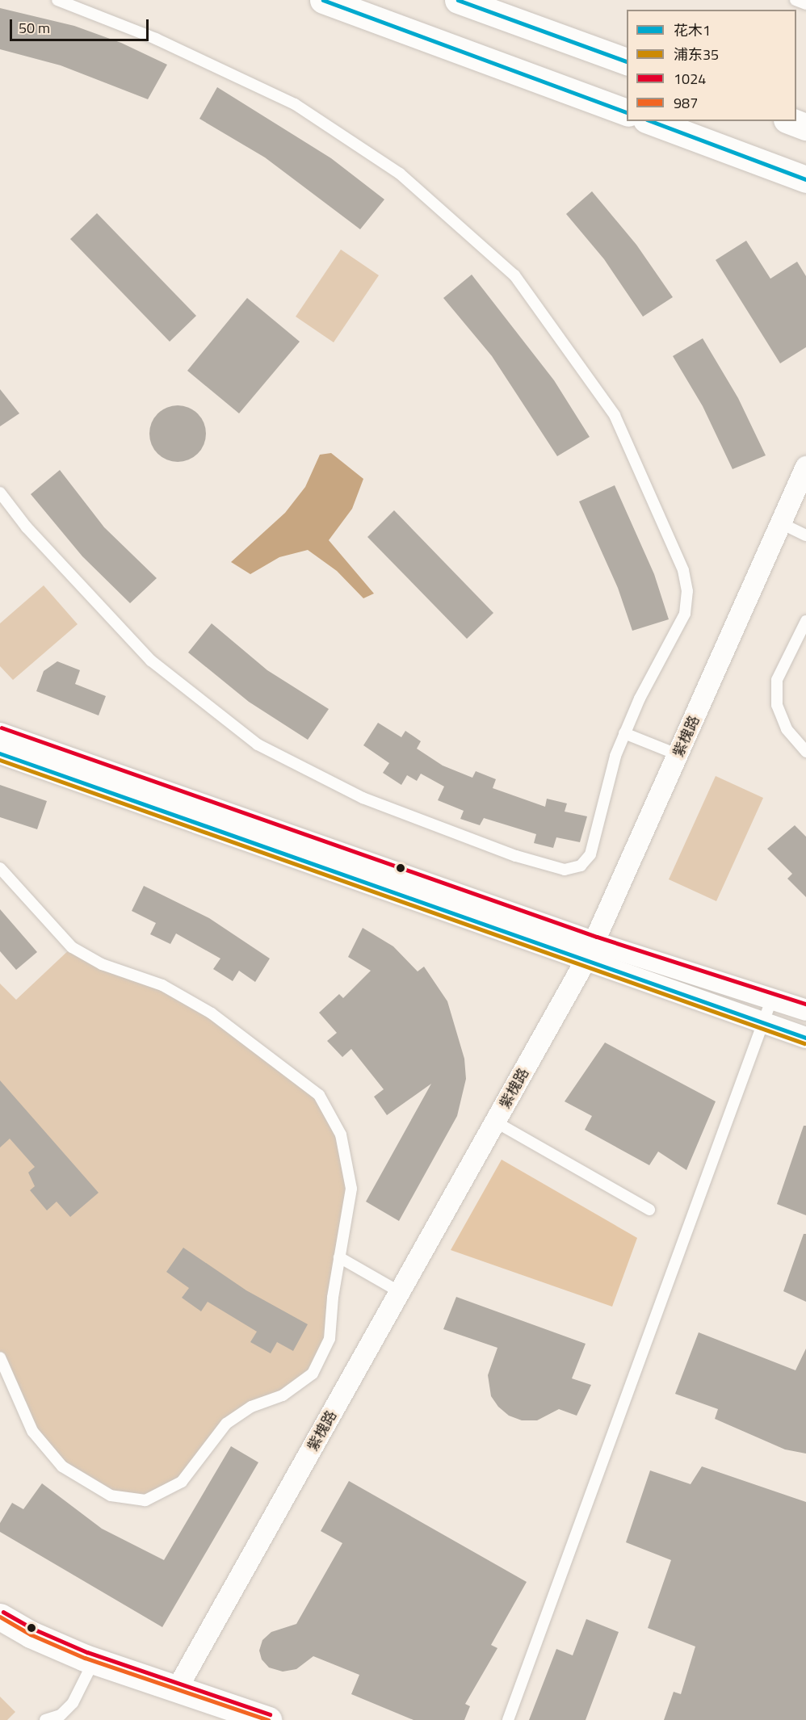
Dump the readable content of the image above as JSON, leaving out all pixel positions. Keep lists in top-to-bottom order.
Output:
{
  "streets": {
    "street": ["紫槐路"]
  },
  "lines": [
    "transit line 花木1",
    "transit line 1024",
    "transit line 浦东35",
    "transit line 987"
  ],
  "legend": [
    "花木1",
    "浦东35",
    "1024",
    "987"
  ],
  "scale_bar": "50 m"
}
